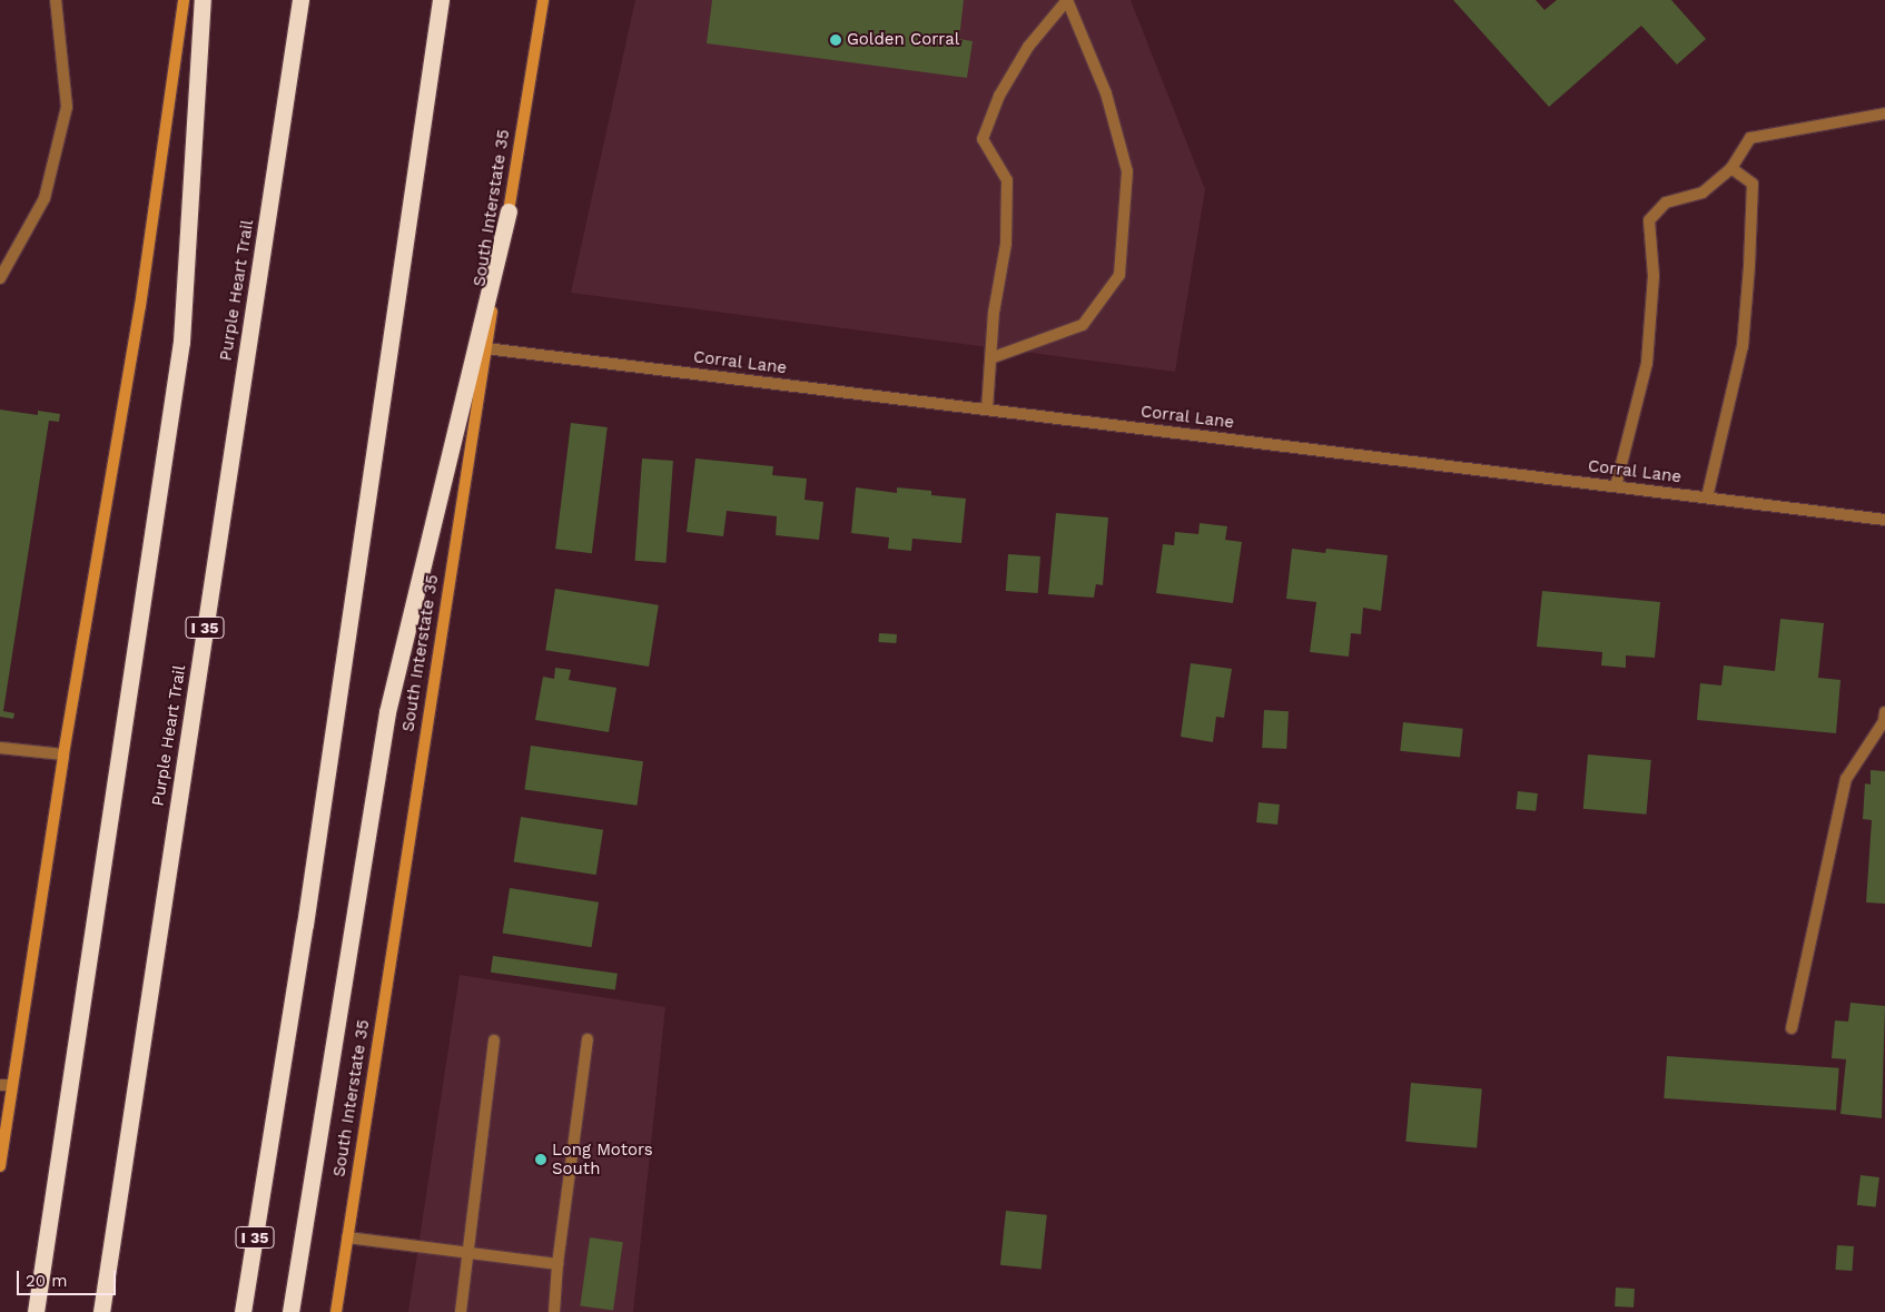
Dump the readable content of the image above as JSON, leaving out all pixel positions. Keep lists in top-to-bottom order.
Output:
{
  "streets": {
    "highway": ["Purple Heart Trail", "I 35"],
    "main road": ["South Interstate 35"],
    "street": ["Corral Lane"]
  },
  "crossings": [
    ["South Interstate 35", "Corral Lane"]
  ],
  "places": ["Golden Corral", "Long Motors South"],
  "scale_bar": "20 m"
}
